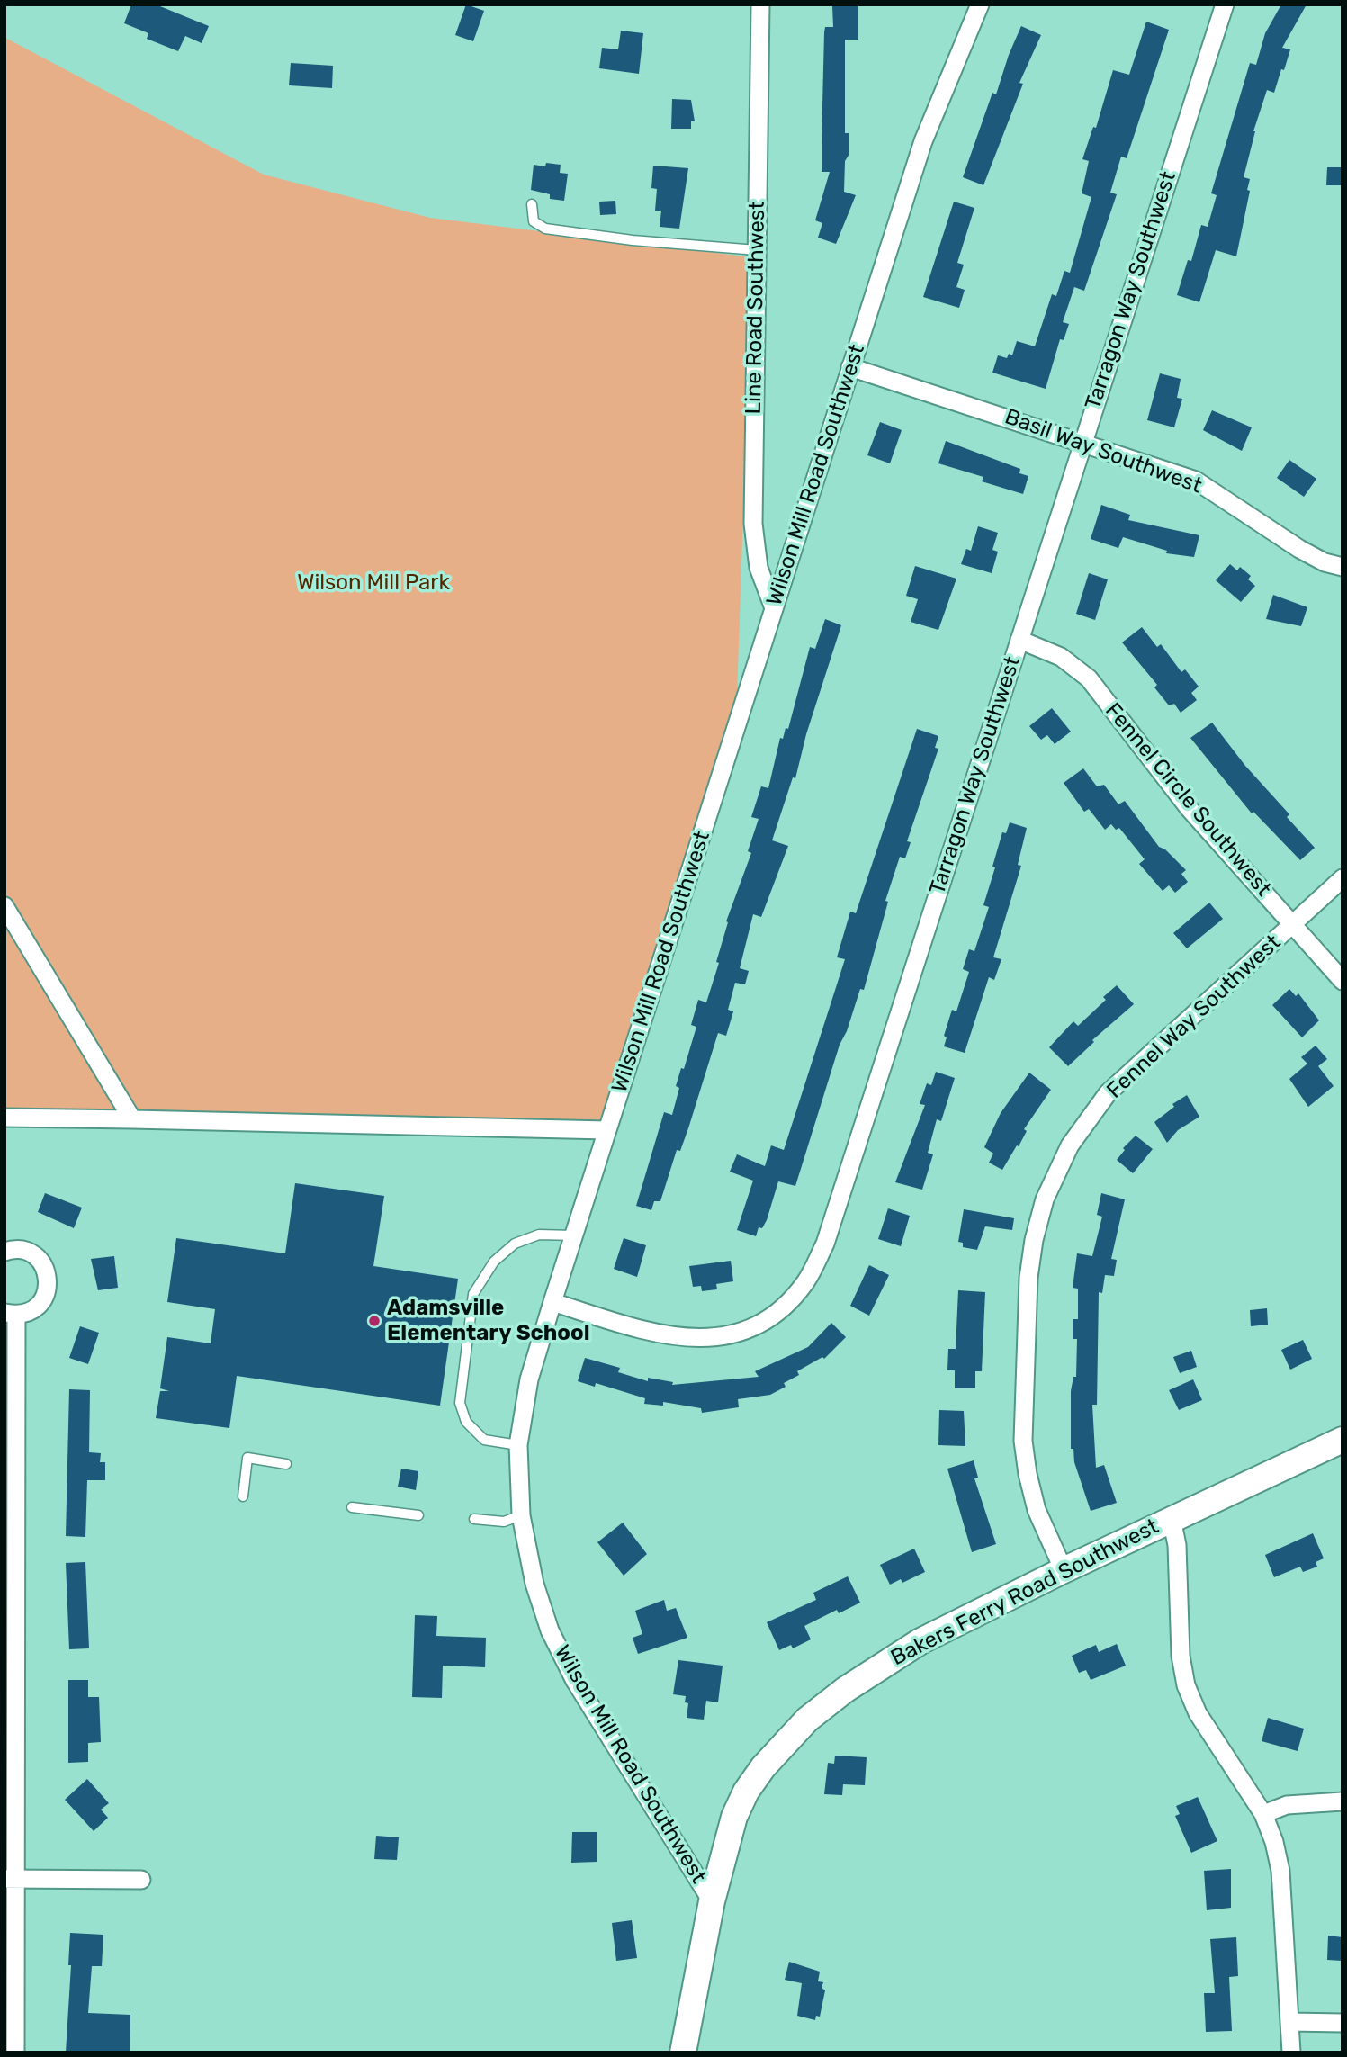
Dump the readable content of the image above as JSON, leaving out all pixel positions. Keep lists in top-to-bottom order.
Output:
{
  "streets": {
    "street": [
      "Tarragon Way Southwest",
      "Line Road Southwest",
      "Basil Way Southwest",
      "Wilson Mill Road Southwest",
      "Fennel Circle Southwest",
      "Fennel Way Southwest",
      "Bakers Ferry Road Southwest"
    ]
  },
  "crossings": [
    ["Tarragon Way Southwest", "Basil Way Southwest"],
    ["Tarragon Way Southwest", "Wilson Mill Road Southwest"],
    ["Tarragon Way Southwest", "Fennel Circle Southwest"],
    ["Line Road Southwest", "Wilson Mill Road Southwest"],
    ["Basil Way Southwest", "Wilson Mill Road Southwest"],
    ["Wilson Mill Road Southwest", "Bakers Ferry Road Southwest"],
    ["Fennel Circle Southwest", "Fennel Way Southwest"],
    ["Fennel Way Southwest", "Bakers Ferry Road Southwest"]
  ],
  "parks": ["Wilson Mill Park"],
  "places": ["Adamsville Elementary School"]
}
